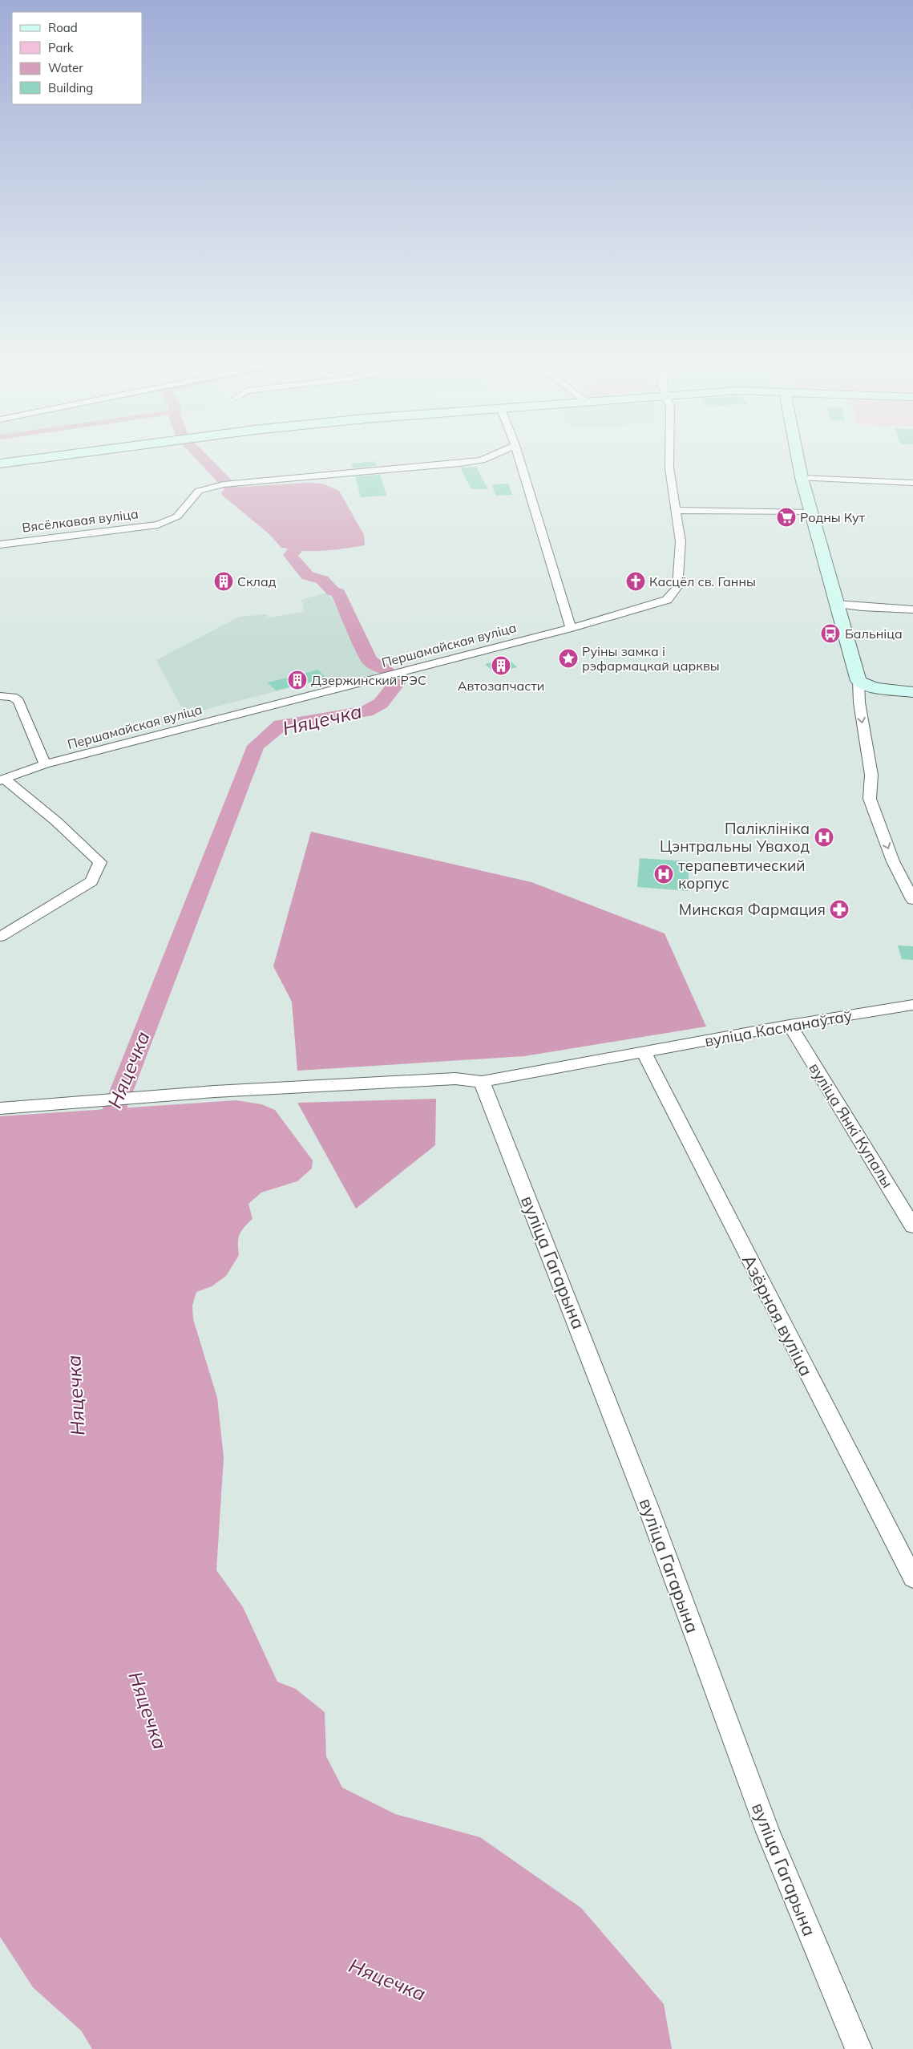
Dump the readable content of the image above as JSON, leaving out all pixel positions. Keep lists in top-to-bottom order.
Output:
{
  "streets": {
    "street": [
      "Вясёлкавая вуліца",
      "Першамайская вуліца",
      "вуліца Касманаўтаў",
      "вуліца Янкі Купалы",
      "вуліца Гагарына",
      "Азёрная вуліца"
    ]
  },
  "crossings": [
    ["вуліца Касманаўтаў", "вуліца Янкі Купалы"],
    ["вуліца Касманаўтаў", "вуліца Гагарына"],
    ["вуліца Касманаўтаў", "Азёрная вуліца"]
  ],
  "water": ["Няцечка"],
  "places": {
    "supermarket": ["Родны Кут"],
    "building": ["Склад", "Автозапчасти", "Дзержинский РЭС"],
    "church": ["Касцёл св. Ганны"],
    "bus stop": ["Бальніца"],
    "place": ["Руіны замка і рэфармацкай царквы"],
    "hospital": ["Паліклініка Цэнтральны Уваход", "терапевтический корпус"],
    "pharmacy": ["Минская Фармация"]
  },
  "legend": [
    "Road",
    "Park",
    "Water",
    "Building"
  ]
}
